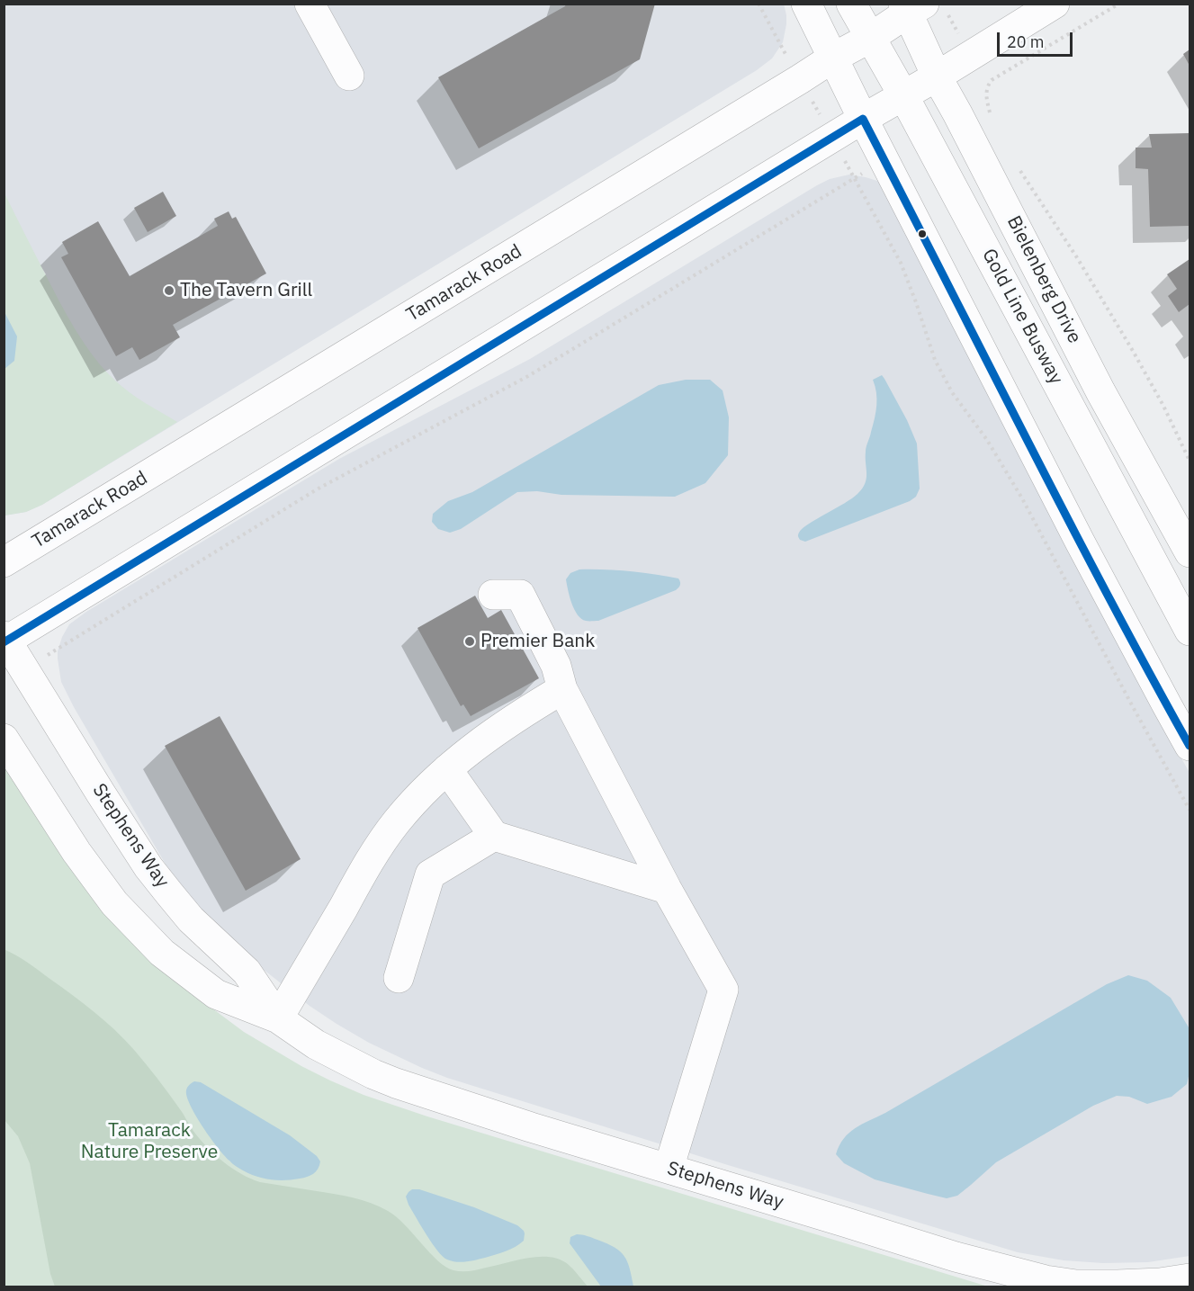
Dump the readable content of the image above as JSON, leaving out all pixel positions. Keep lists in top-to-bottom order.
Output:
{
  "streets": {
    "street": [
      "Bielenberg Drive",
      "Tamarack Road",
      "Gold Line Busway",
      "Stephens Way"
    ]
  },
  "crossings": [
    ["Bielenberg Drive", "Tamarack Road"],
    ["Tamarack Road", "Gold Line Busway"]
  ],
  "parks": ["Tamarack Nature Preserve"],
  "places": ["The Tavern Grill", "Premier Bank"],
  "scale_bar": "20 m"
}
